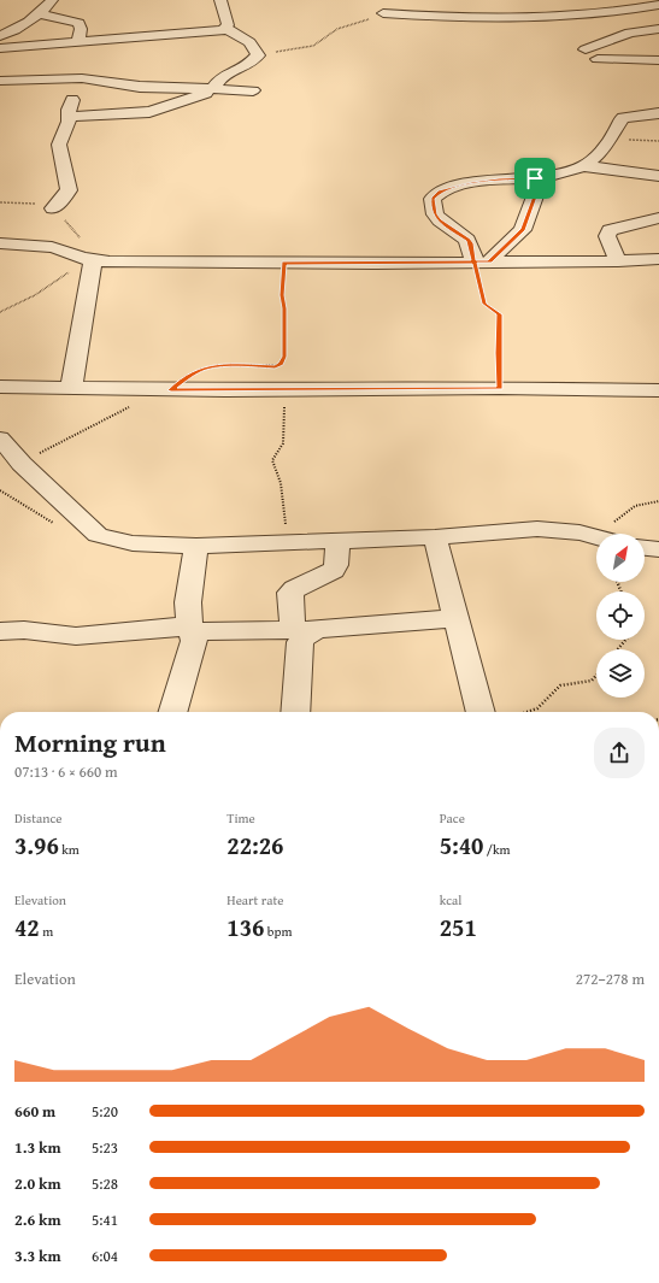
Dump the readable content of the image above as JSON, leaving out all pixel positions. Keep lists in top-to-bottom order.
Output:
{
  "north": "top right",
  "page": {
    "heading": ["Morning run", "07:13 · 6 × 660 m"],
    "stats": [
      ["Distance", "3.96 km"],
      ["Time", "22:26"],
      ["Pace", "5:40 /km"],
      ["Elevation", "42 m"],
      ["Heart rate", "136 bpm"],
      ["kcal", "251"]
    ],
    "chart": ["Elevation", "272–278 m"],
    "list": [
      {
        "name": "660 m",
        "note": "5:20"
      },
      {
        "name": "1.3 km",
        "note": "5:23"
      },
      {
        "name": "2.0 km",
        "note": "5:28"
      },
      {
        "name": "2.6 km",
        "note": "5:41"
      },
      {
        "name": "3.3 km",
        "note": "6:04"
      }
    ]
  }
}
